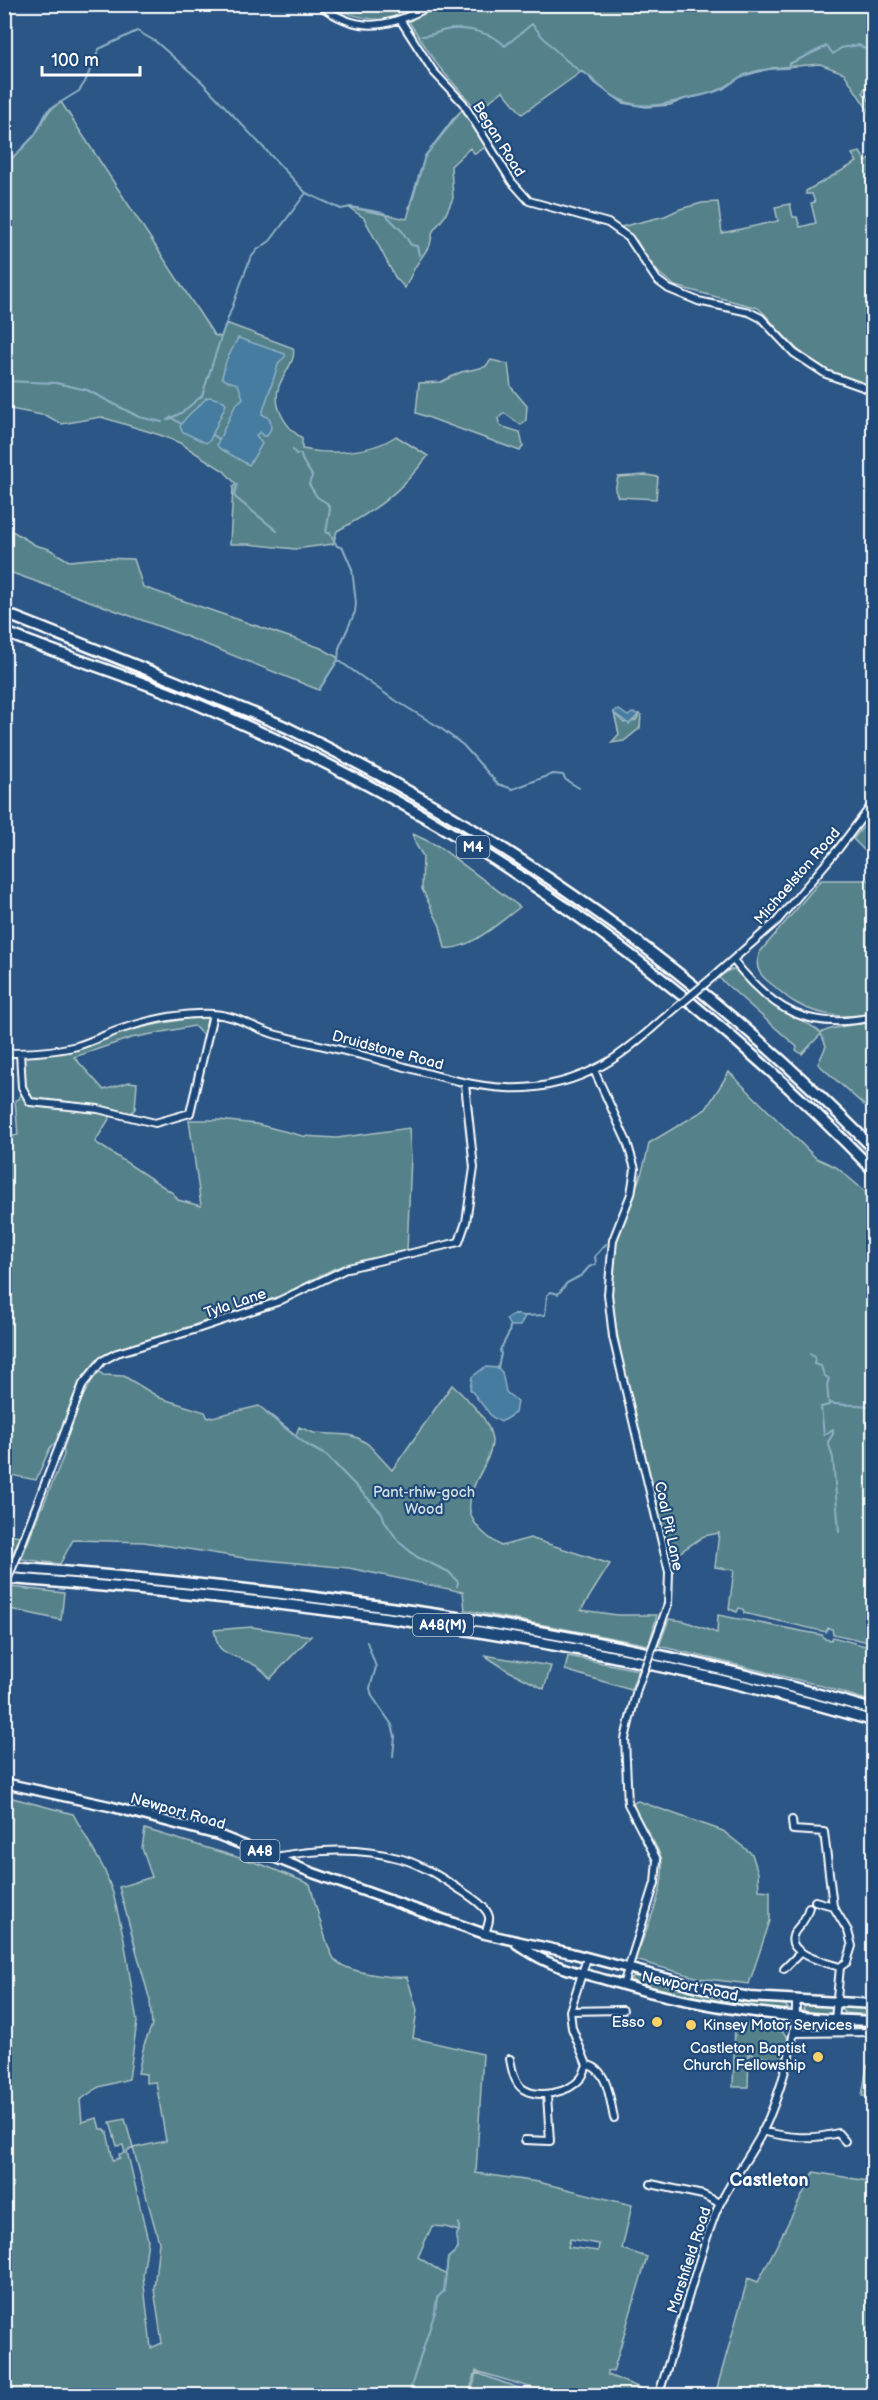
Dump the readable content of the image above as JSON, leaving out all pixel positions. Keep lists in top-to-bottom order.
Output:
{
  "streets": {
    "highway": ["M4", "A48(M)"],
    "main road": ["Newport Road", "A48"],
    "street": [
      "Began Road",
      "Michaelston Road",
      "Druidstone Road",
      "Tyla Lane",
      "Coal Pit Lane",
      "Marshfield Road"
    ]
  },
  "crossings": [
    ["Michaelston Road", "Druidstone Road"],
    ["Druidstone Road", "Tyla Lane"],
    ["Druidstone Road", "Coal Pit Lane"],
    ["Coal Pit Lane", "Newport Road"],
    ["Newport Road", "Marshfield Road"]
  ],
  "districts": ["Castleton"],
  "parks": ["Pant-rhiw-goch Wood"],
  "places": ["Esso", "Kinsey Motor Services", "Castleton Baptist Church Fellowship"],
  "scale_bar": "100 m"
}
